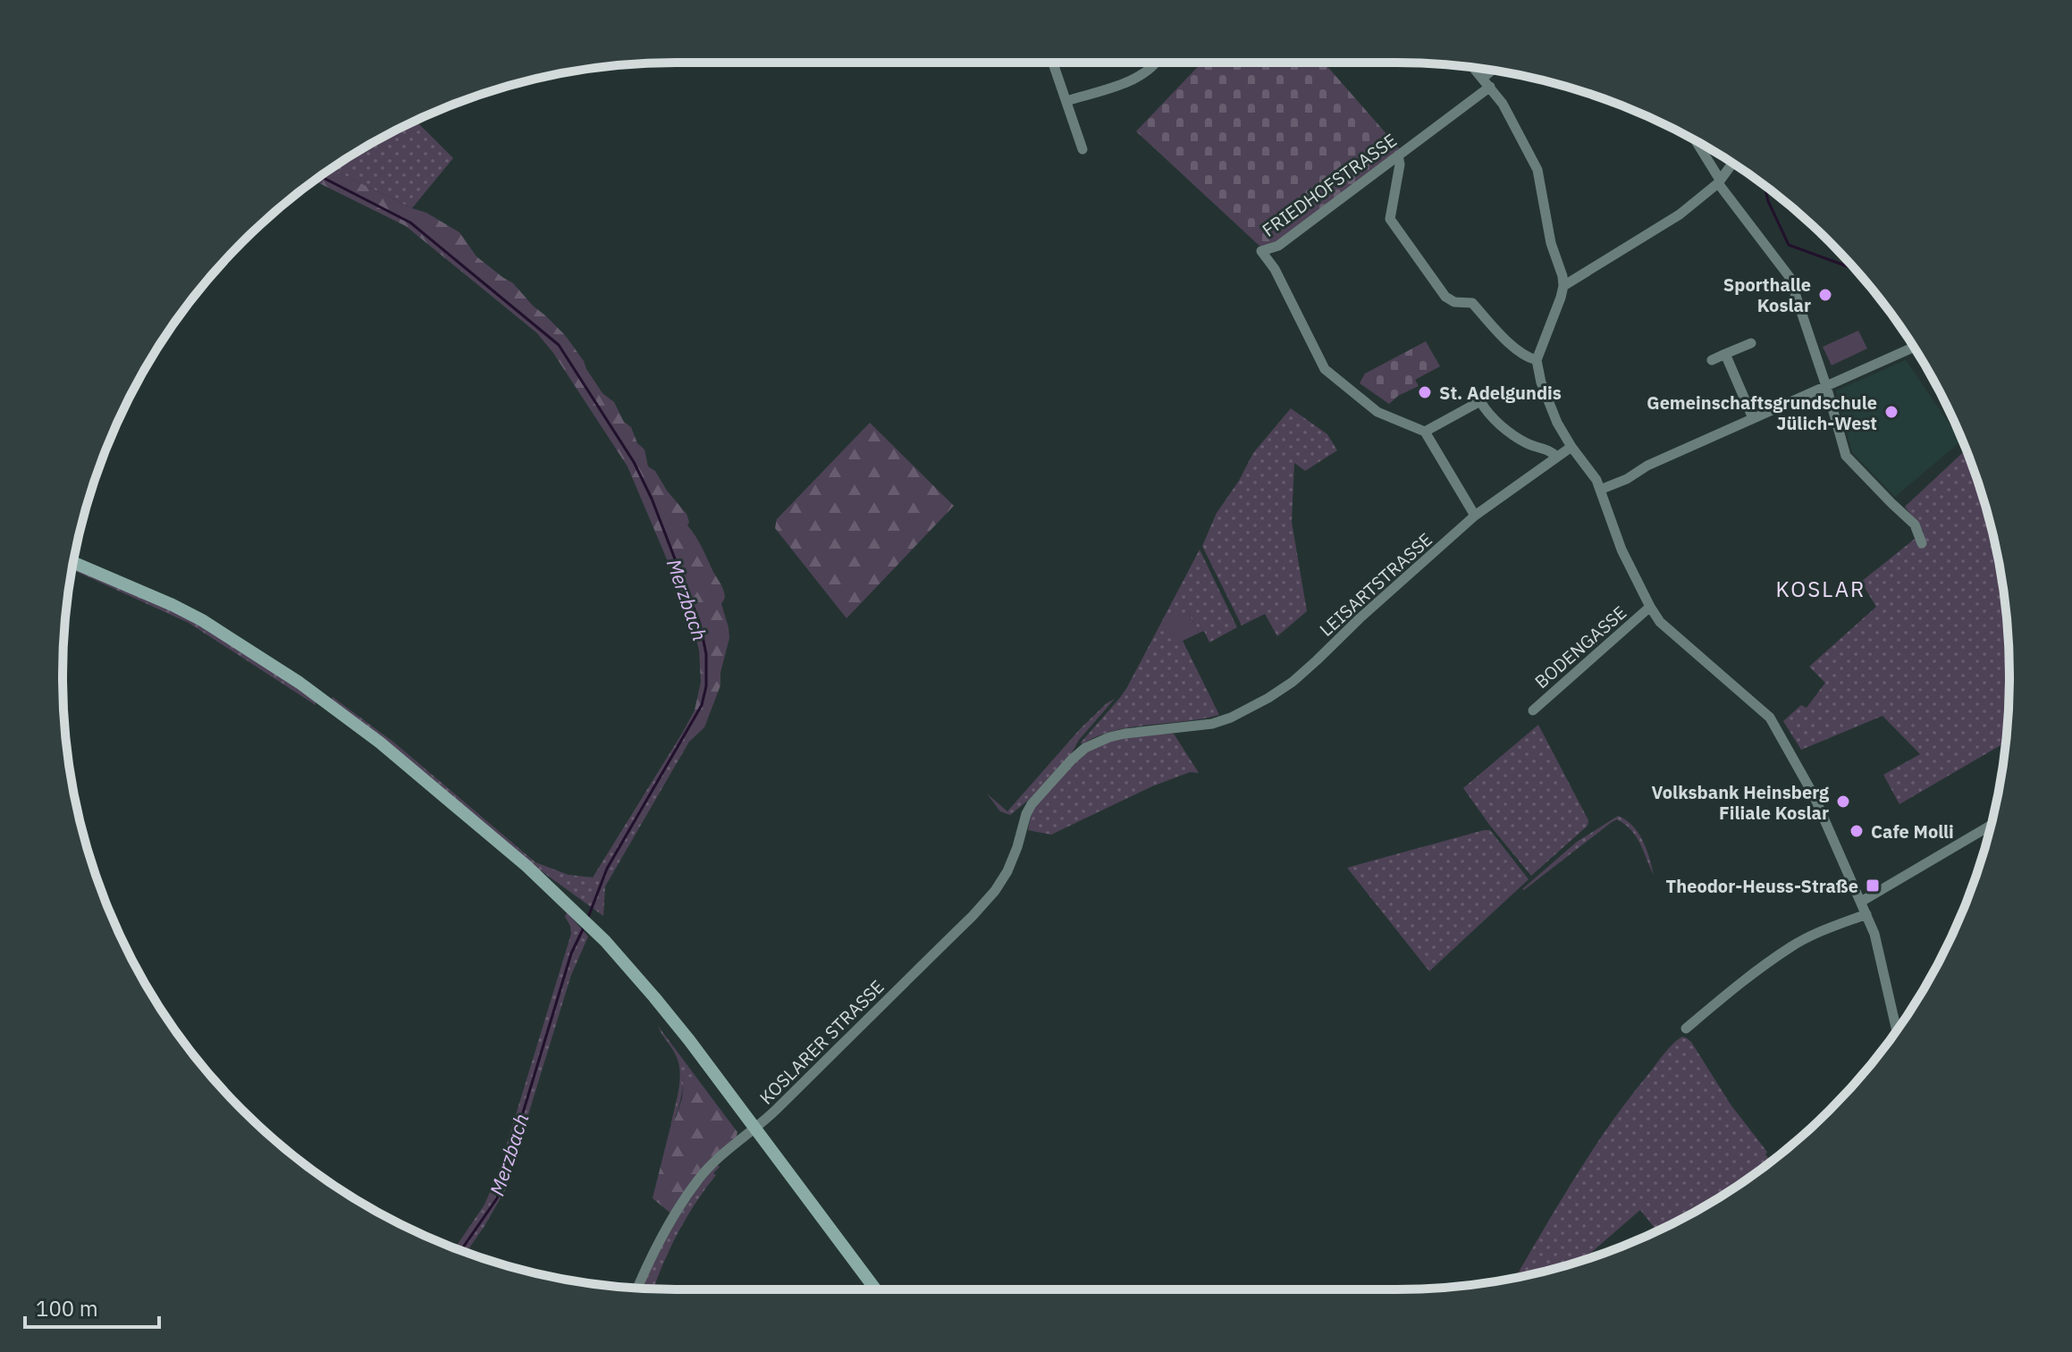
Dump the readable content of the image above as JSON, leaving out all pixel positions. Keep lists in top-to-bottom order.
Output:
{
  "streets": {
    "street": [
      "FRIEDHOFSTRASSE",
      "LEISARTSTRASSE",
      "BODENGASSE",
      "KOSLARER STRASSE"
    ]
  },
  "crossings": [
    ["LEISARTSTRASSE", "KOSLARER STRASSE"]
  ],
  "districts": ["KOSLAR"],
  "water": ["Merzbach"],
  "places": {
    "other": [
      "Sporthalle Koslar",
      "St. Adelgundis",
      "Gemeinschaftsgrundschule Jülich-West",
      "Volksbank Heinsberg Filiale Koslar",
      "Cafe Molli"
    ],
    "transit": ["Theodor-Heuss-Straße"]
  },
  "scale_bar": "100 m"
}
